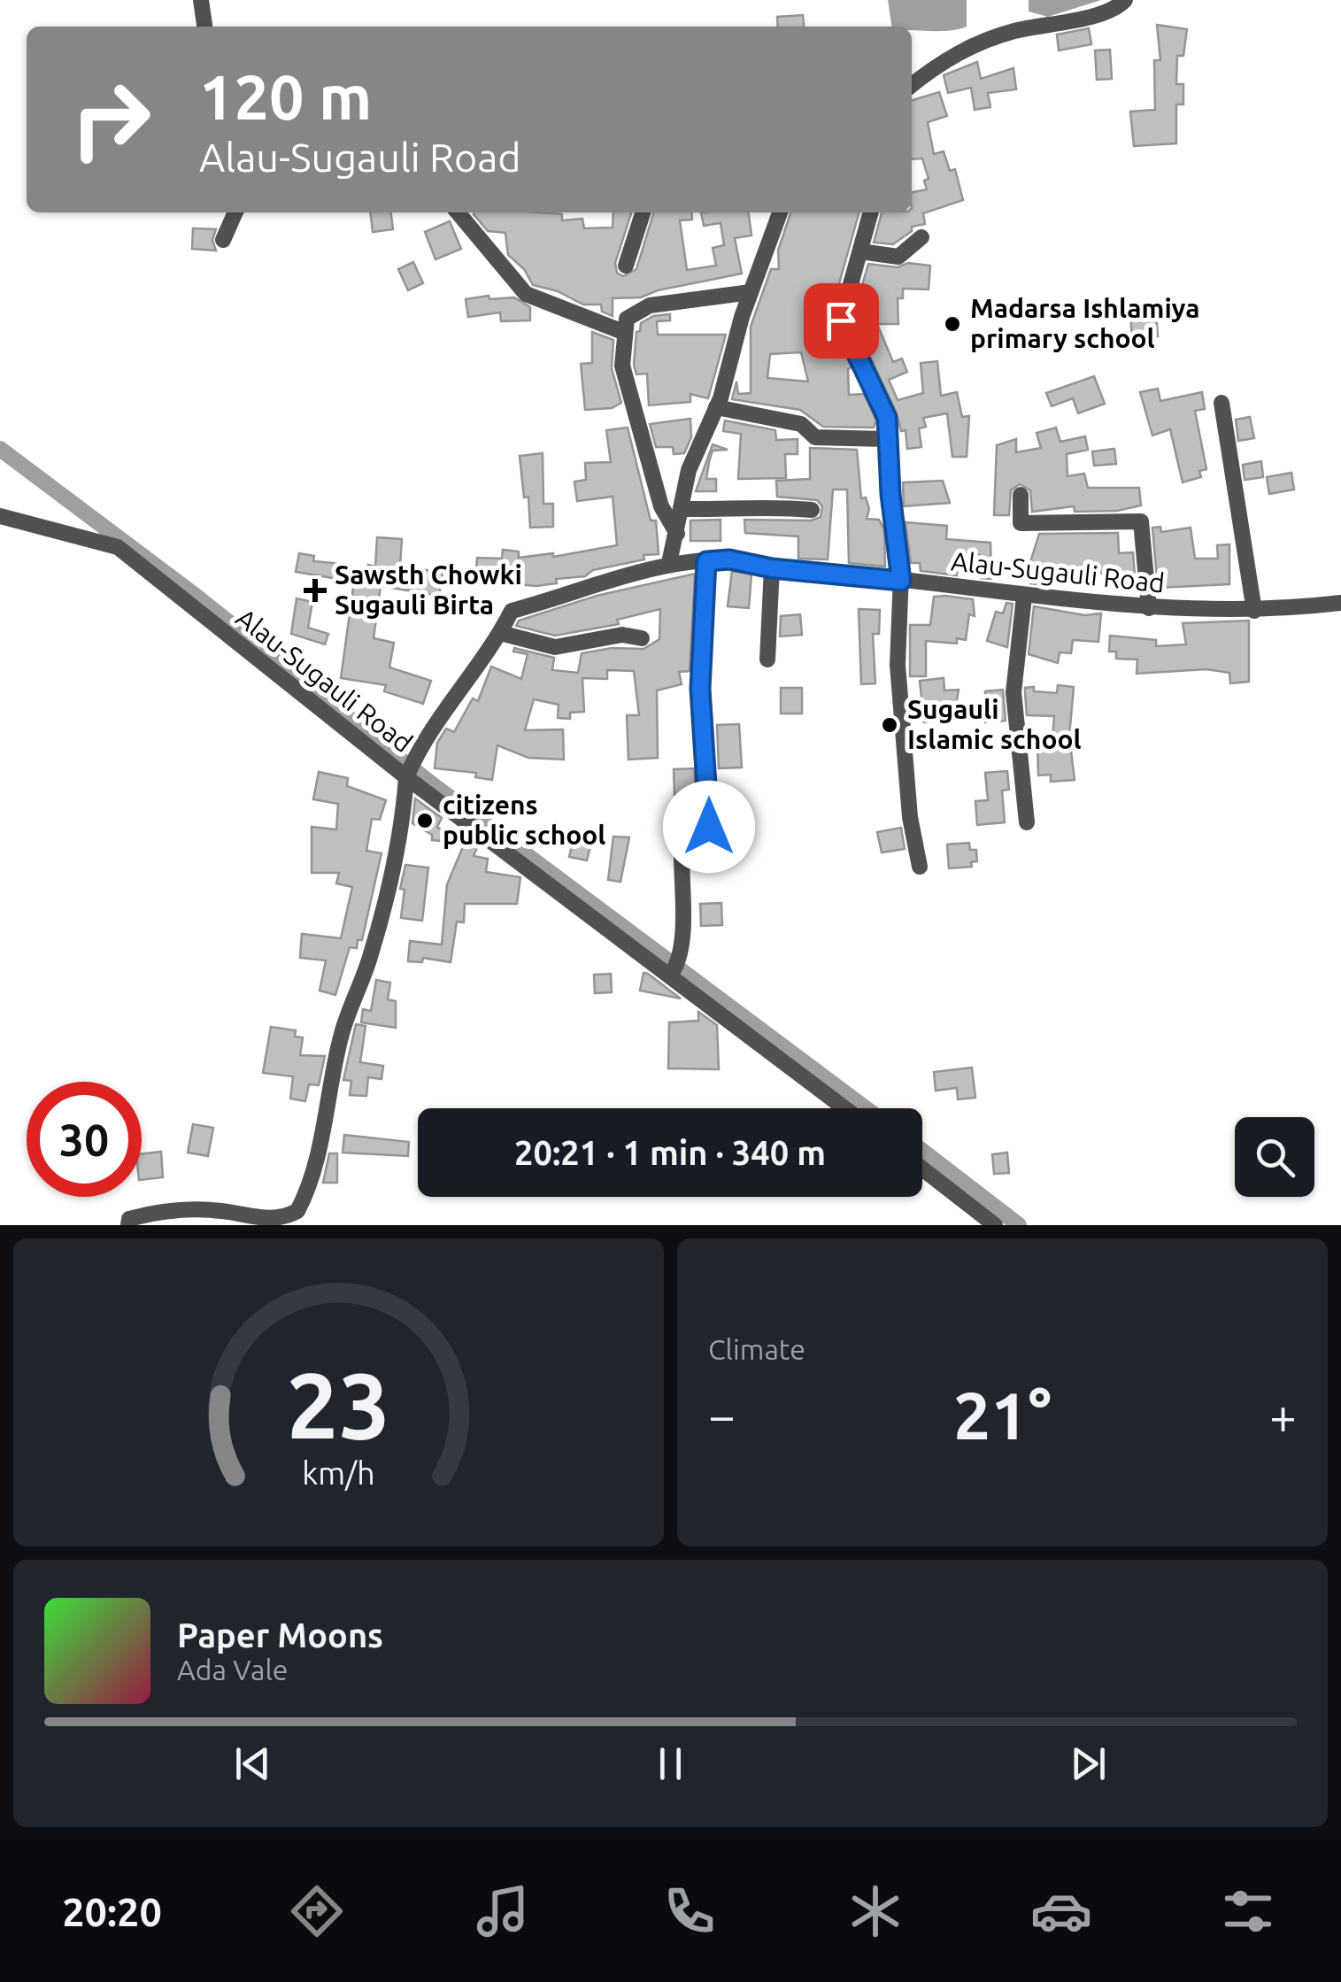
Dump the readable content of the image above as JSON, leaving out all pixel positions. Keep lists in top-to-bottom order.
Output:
{
  "streets": {
    "street": ["Alau-Sugauli Road"]
  },
  "places": {
    "other": ["Madarsa Ishlamiya primary school", "Sugauli Islamic school", "citizens public school"],
    "health": ["Sawsth Chowki Sugauli Birta"]
  },
  "page": {
    "turn": ["120 m", "Alau-Sugauli Road"],
    "limit": "30",
    "trip": "20:21 · 1 min · 340 m",
    "tile": "Climate",
    "heat": ["−", "21°", "+"],
    "song": ["Paper Moons", "Ada Vale"],
    "tabs": "20:20",
    "gauge": ["23", "km/h"]
  }
}
